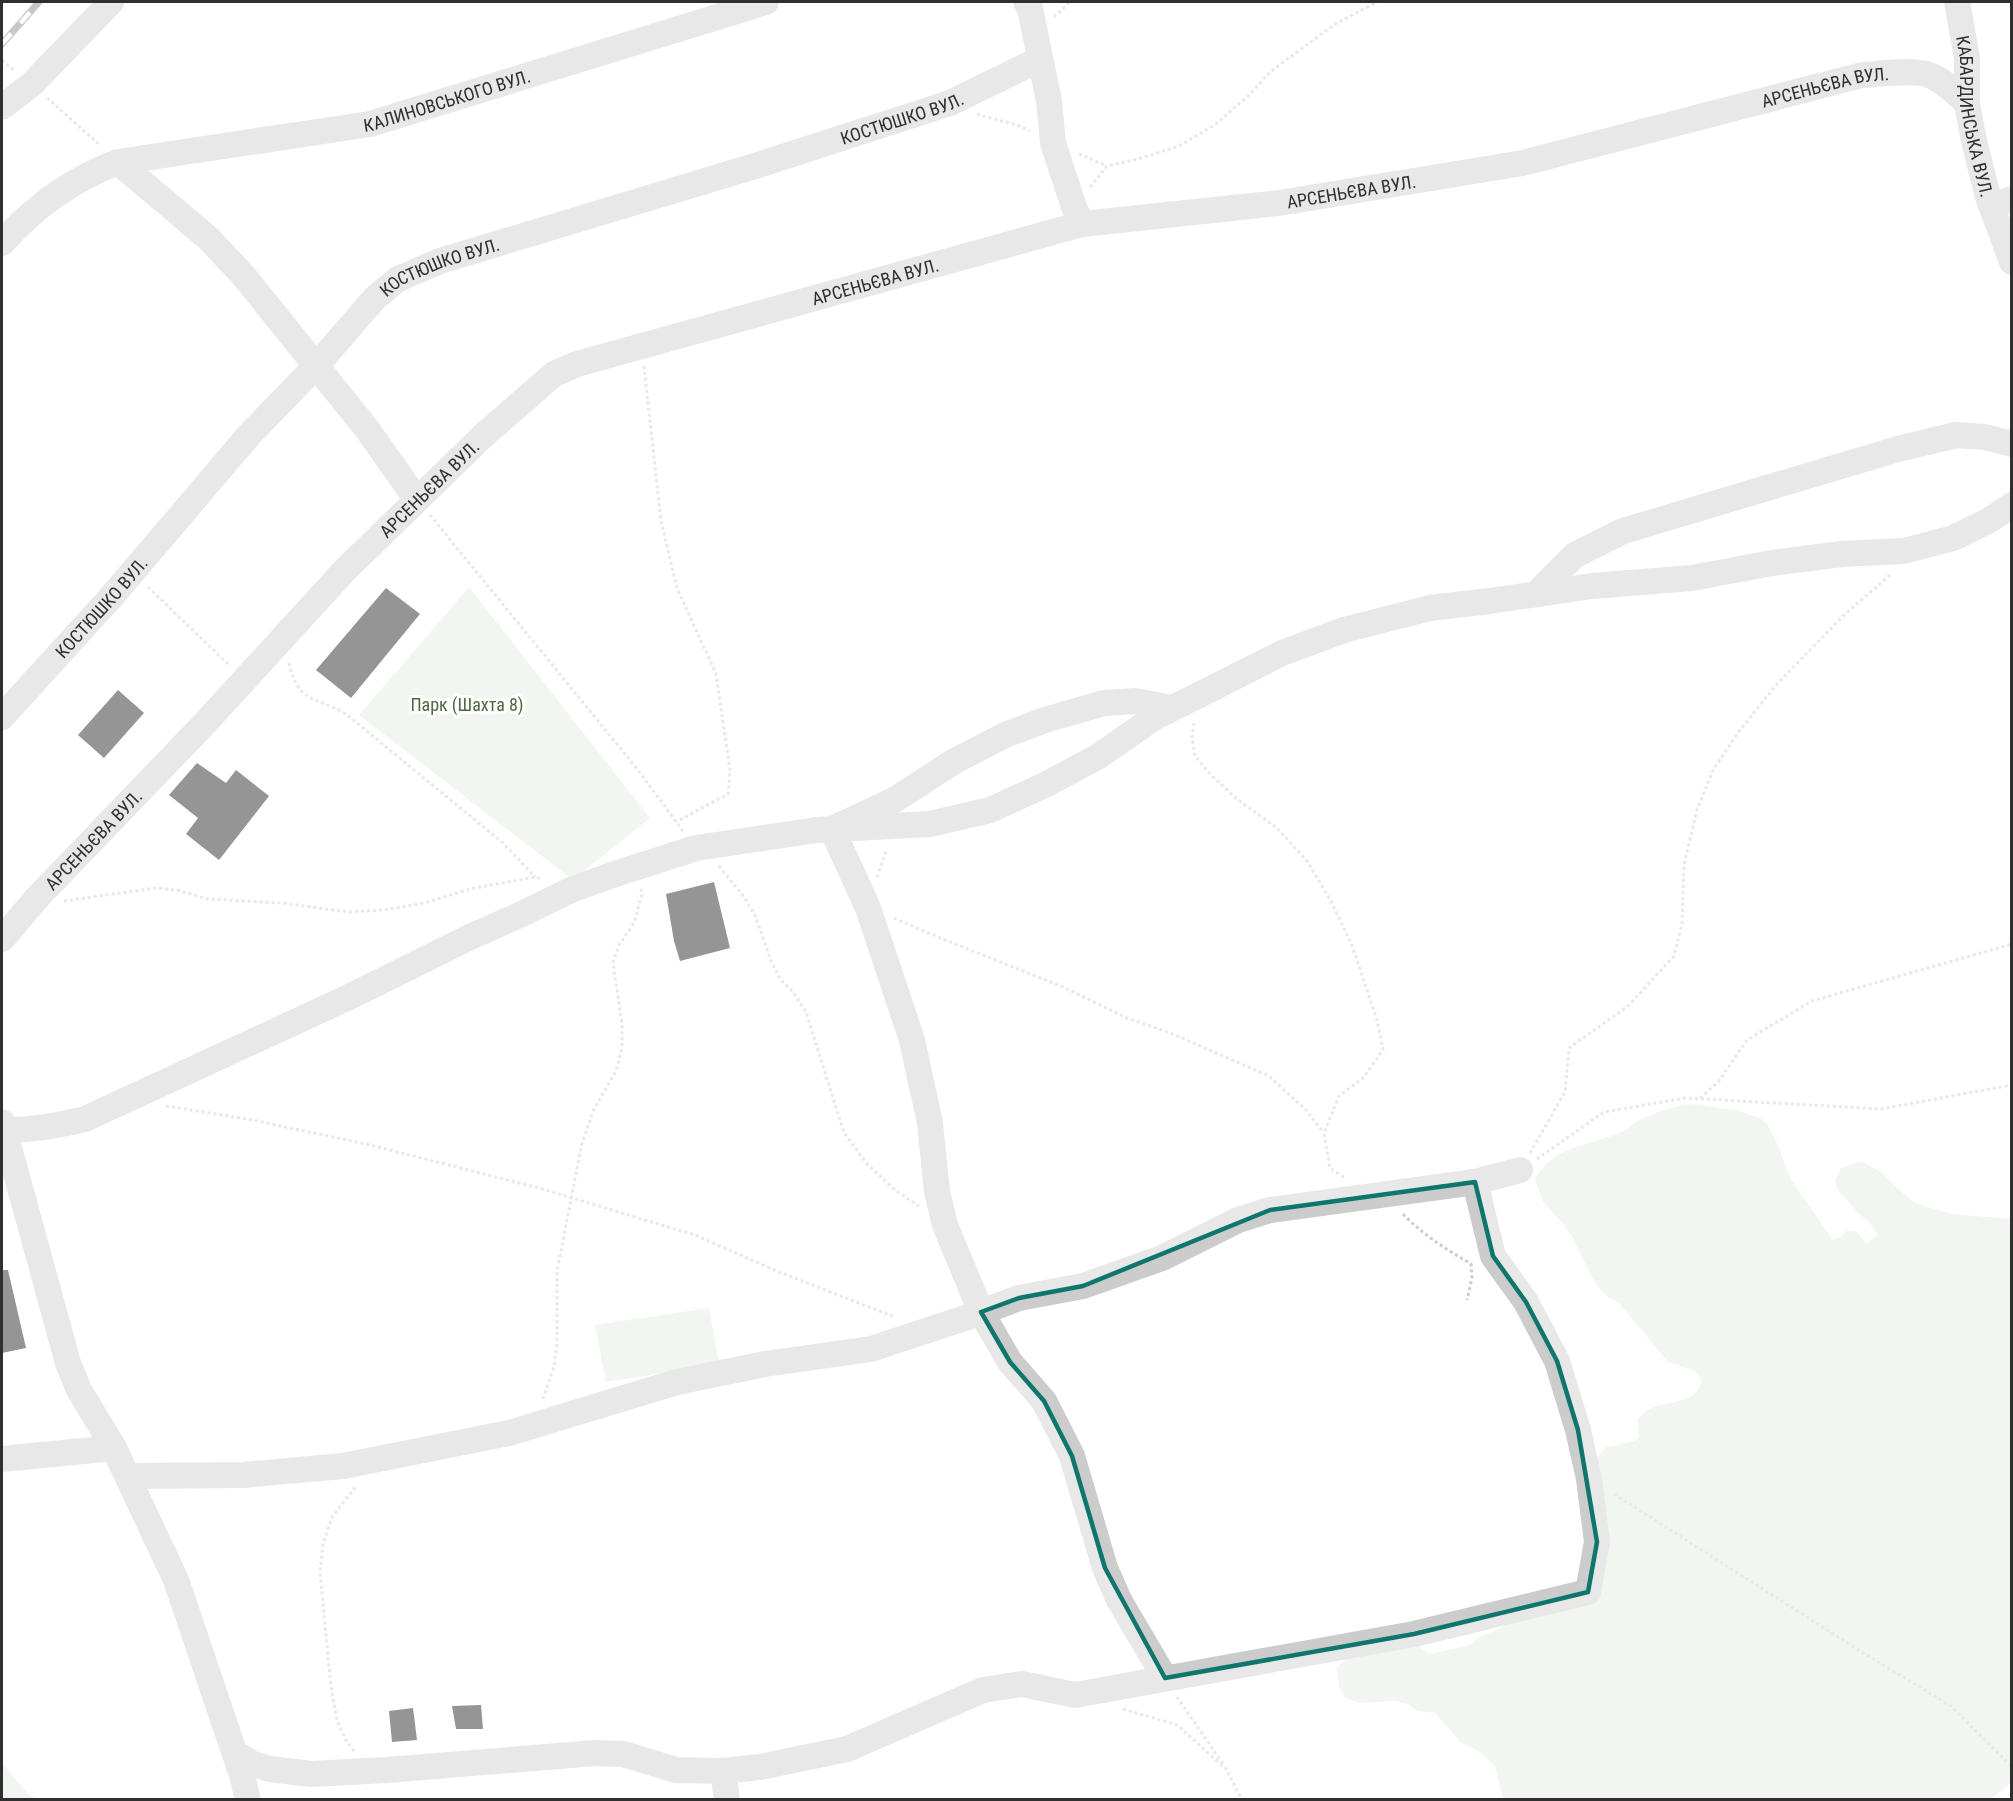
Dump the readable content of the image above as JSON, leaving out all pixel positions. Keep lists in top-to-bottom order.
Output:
{
  "streets": {
    "street": [
      "АРСЕНЬЄВА ВУЛ.",
      "КАЛИНОВСЬКОГО ВУЛ.",
      "КАБАРДИНСЬКА ВУЛ.",
      "КОСТЮШКО ВУЛ."
    ]
  },
  "crossings": [
    ["АРСЕНЬЄВА ВУЛ.", "КАБАРДИНСЬКА ВУЛ."]
  ],
  "parks": ["Парк (Шахта 8)"]
}
